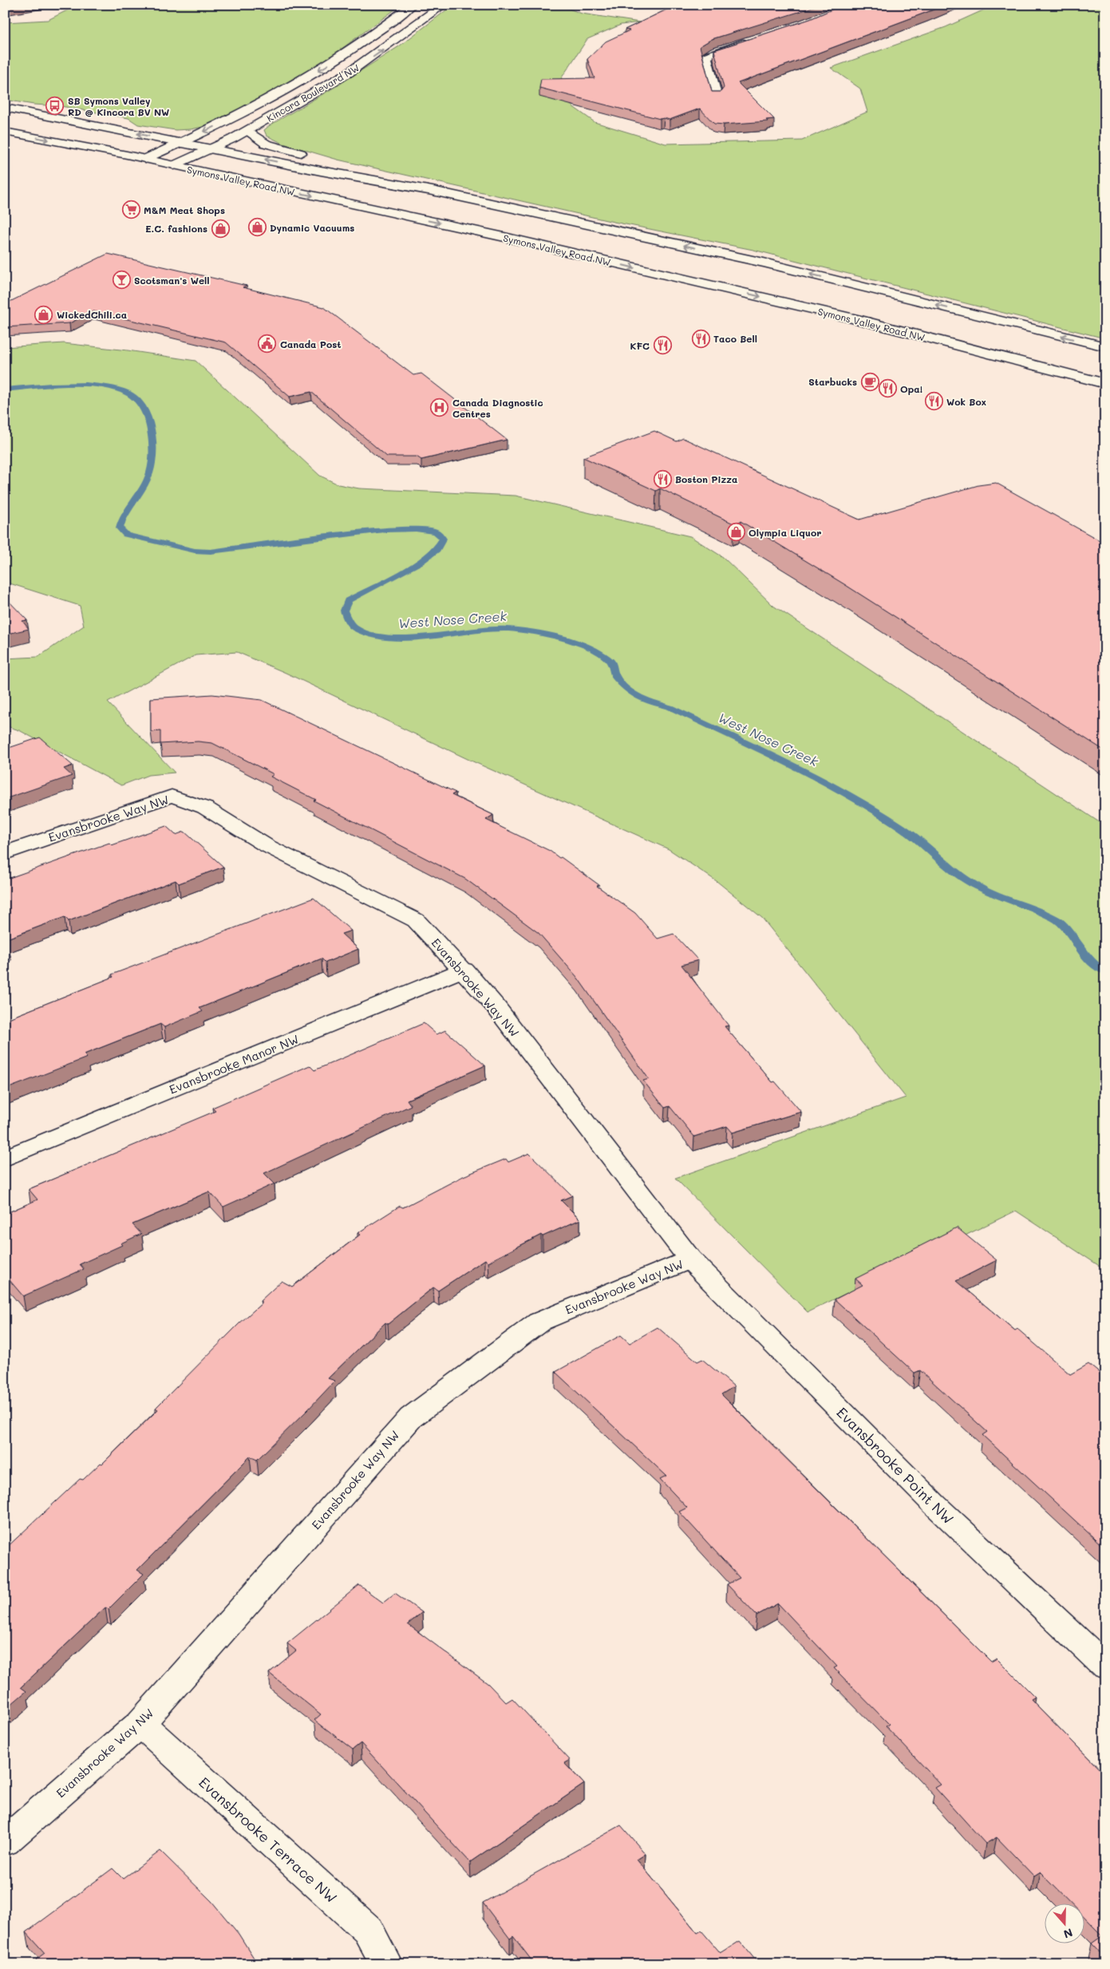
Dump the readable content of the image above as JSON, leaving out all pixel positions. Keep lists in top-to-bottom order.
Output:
{
  "streets": {
    "street": [
      "Kincora Boulevard NW",
      "Symons Valley Road NW",
      "Evansbrooke Way NW",
      "Evansbrooke Manor NW",
      "Evansbrooke Point NW",
      "Evansbrooke Terrace NW"
    ]
  },
  "crossings": [
    ["Kincora Boulevard NW", "Symons Valley Road NW"],
    ["Evansbrooke Way NW", "Evansbrooke Manor NW"],
    ["Evansbrooke Way NW", "Evansbrooke Point NW"],
    ["Evansbrooke Way NW", "Evansbrooke Terrace NW"]
  ],
  "water": ["West Nose Creek"],
  "places": {
    "bus stop": ["SB Symons Valley RD @ Kincora BV NW"],
    "supermarket": ["M&M Meat Shops"],
    "shop": [
      "Dynamic Vacuums",
      "E.C. fashions",
      "WickedChili.ca",
      "Olympia Liquor"
    ],
    "bar": ["Scotsman's Well"],
    "restaurant": [
      "Taco Bell",
      "KFC",
      "Opa!",
      "Wok Box",
      "Boston Pizza"
    ],
    "public building": ["Canada Post"],
    "cafe": ["Starbucks"],
    "hospital": ["Canada Diagnostic Centres"]
  },
  "north": "bottom"
}
